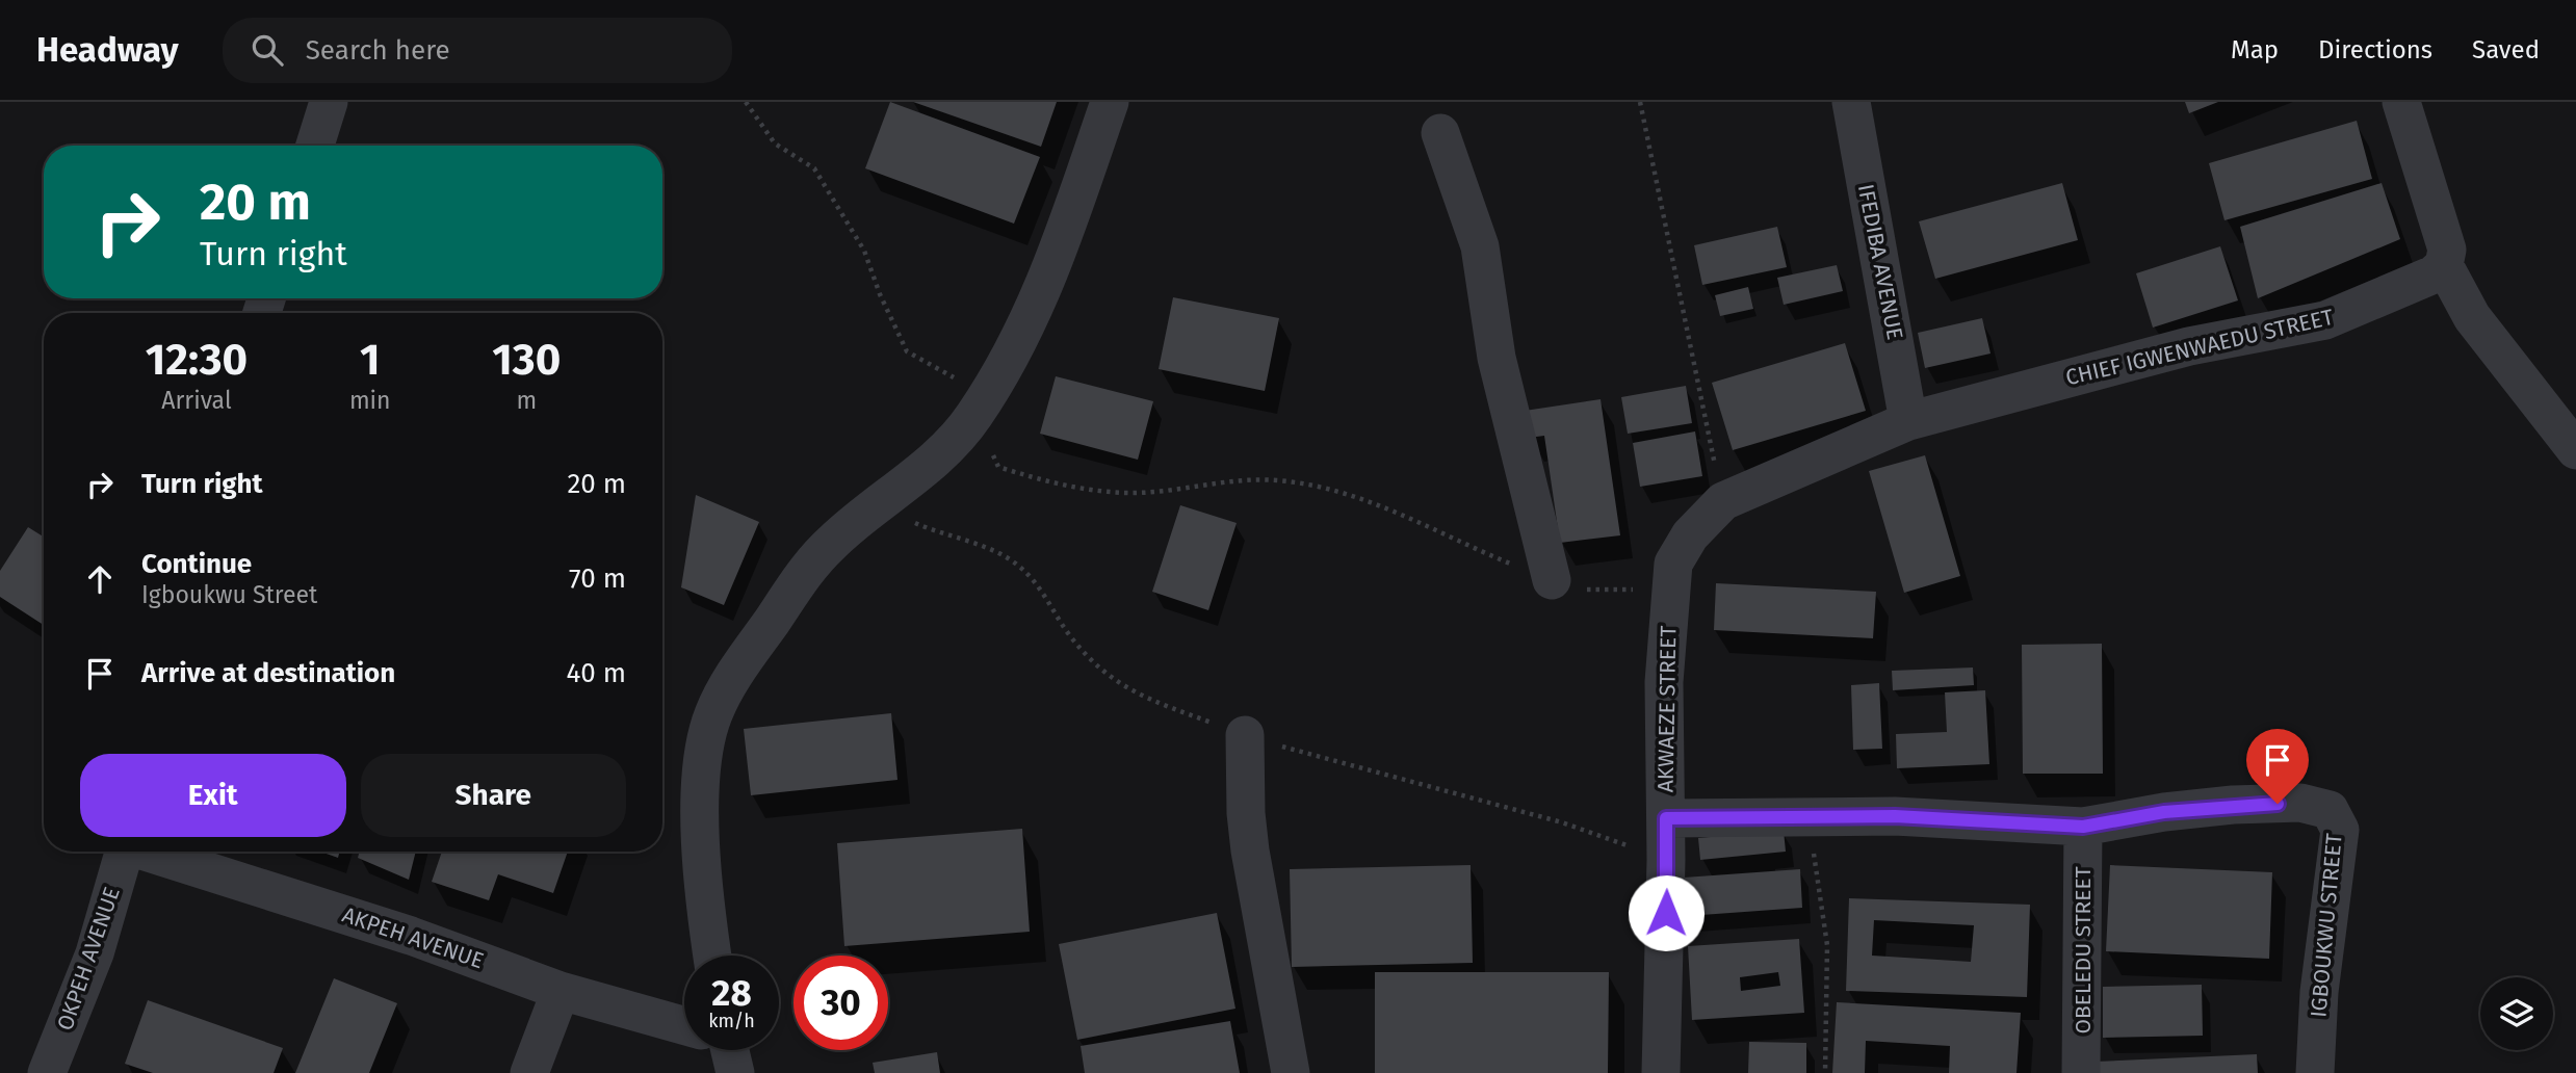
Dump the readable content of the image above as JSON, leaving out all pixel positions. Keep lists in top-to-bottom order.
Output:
{
  "streets": {
    "street": [
      "IFEDIBA AVENUE",
      "CHIEF IGWENWAEDU STREET",
      "AKWAEZE STREET",
      "IGBOUKWU STREET",
      "AKPEH AVENUE",
      "OBELEDU STREET",
      "OKPEH AVENUE"
    ]
  },
  "crossings": [
    ["IFEDIBA AVENUE", "CHIEF IGWENWAEDU STREET"],
    ["AKWAEZE STREET", "IGBOUKWU STREET"],
    ["IGBOUKWU STREET", "OBELEDU STREET"]
  ],
  "page": {
    "header": "Headway",
    "search": "Search here",
    "nav": ["Map", "Directions", "Saved"],
    "turn": ["20 m", "Turn right"],
    "eta": [
      "12:30",
      "Arrival",
      "1",
      "min",
      "130",
      "m"
    ],
    "list": [
      {
        "name": "Turn right",
        "value": "20 m"
      },
      {
        "name": "Continue",
        "note": "Igboukwu Street",
        "value": "70 m"
      },
      {
        "name": "Arrive at destination",
        "value": "40 m"
      }
    ],
    "buttons": ["Exit", "Share"],
    "speed": "28 km/h",
    "limit": "30"
  }
}
